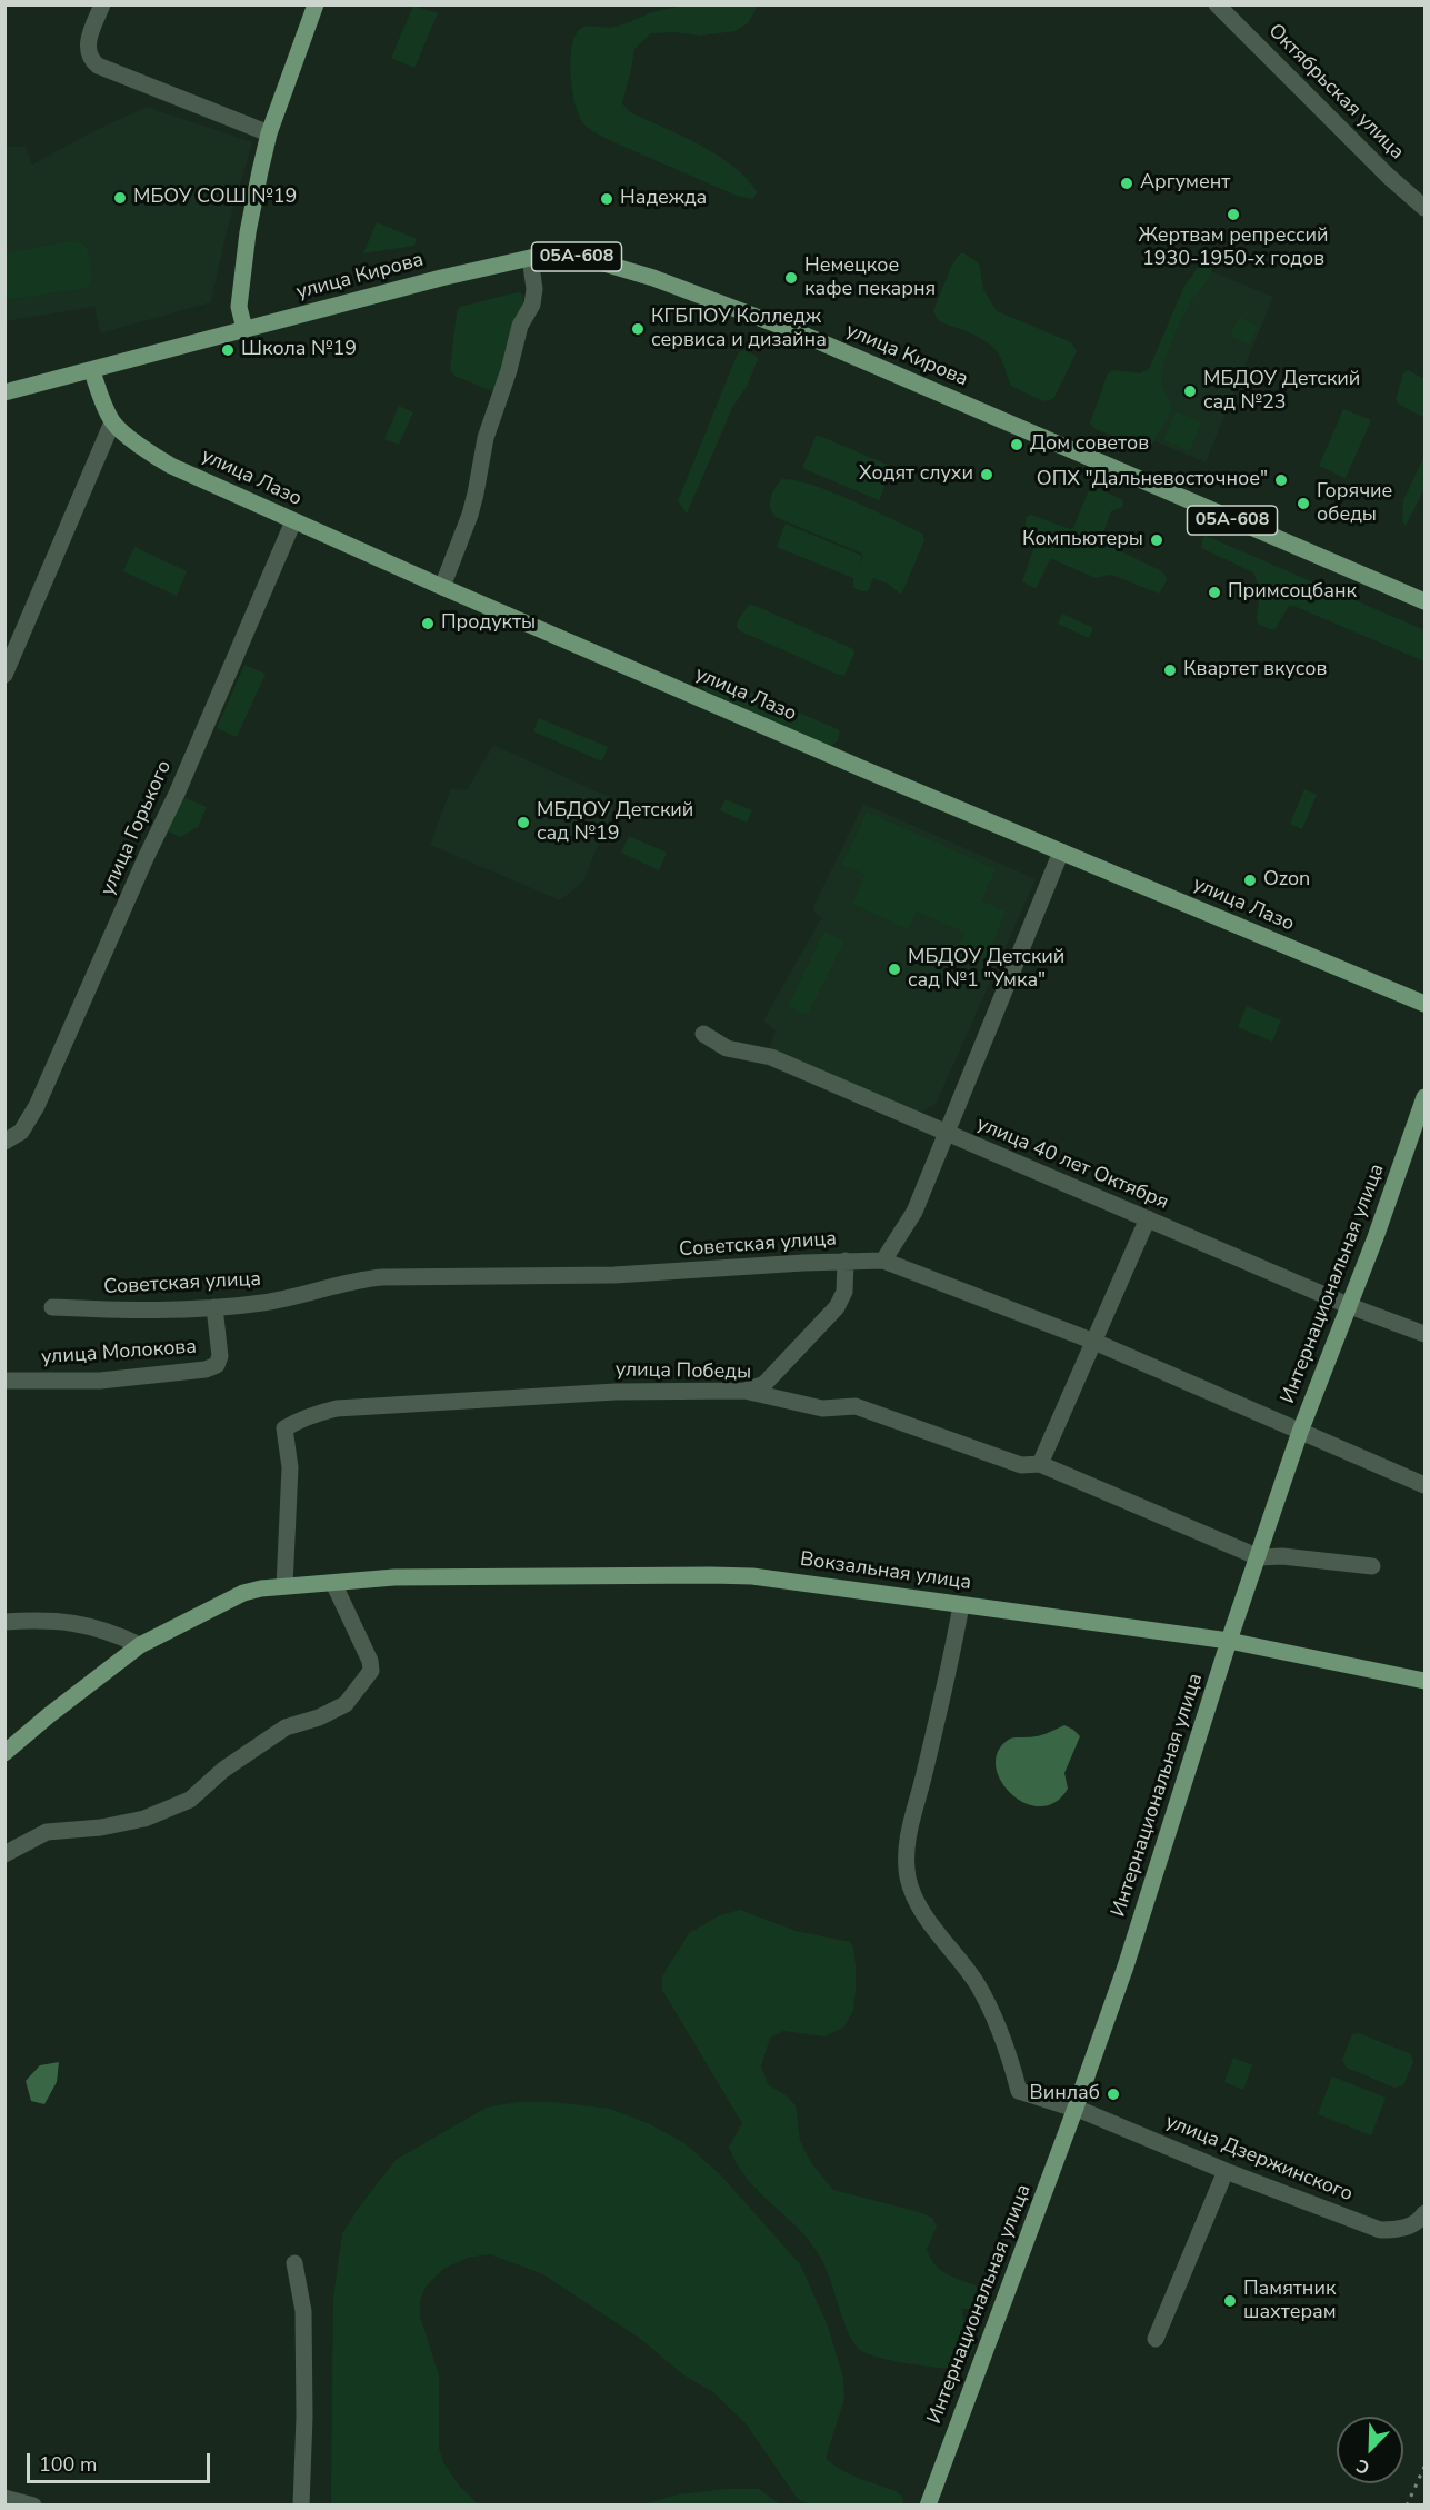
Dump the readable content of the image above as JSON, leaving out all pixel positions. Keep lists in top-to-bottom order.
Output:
{
  "streets": {
    "main road": [
      "05А-608",
      "улица Кирова",
      "улица Лазо",
      "Интернациональная улица",
      "Вокзальная улица"
    ],
    "street": [
      "Октябрьская улица",
      "улица Горького",
      "улица 40 лет Октября",
      "Советская улица",
      "улица Молокова",
      "улица Победы",
      "улица Дзержинского"
    ]
  },
  "crossings": [
    ["улица Кирова", "улица Лазо"],
    ["улица Лазо", "улица Горького"],
    ["улица 40 лет Октября", "Интернациональная улица"],
    ["Советская улица", "Интернациональная улица"],
    ["Советская улица", "улица Молокова"],
    ["Интернациональная улица", "улица Победы"],
    ["Интернациональная улица", "Вокзальная улица"],
    ["Интернациональная улица", "улица Дзержинского"],
    ["улица Победы", "Вокзальная улица"],
    ["Вокзальная улица", "улица Дзержинского"]
  ],
  "places": [
    "Аргумент",
    "МБОУ СОШ №19",
    "Надежда",
    "Жертвам репрессий 1930-1950-х годов",
    "Немецкое кафе пекарня",
    "КГБПОУ Колледж сервиса и дизайна",
    "Школа №19",
    "МБДОУ Детский сад №23",
    "Дом советов",
    "Ходят слухи",
    "ОПХ \"Дальневосточное\"",
    "Горячие обеды",
    "Компьютеры",
    "Примсоцбанк",
    "Продукты",
    "Квартет вкусов",
    "МБДОУ Детский сад №19",
    "Ozon",
    "МБДОУ Детский сад №1 \"Умка\"",
    "Винлаб",
    "Памятник шахтерам"
  ],
  "scale_bar": "100 m",
  "north": "bottom left"
}
